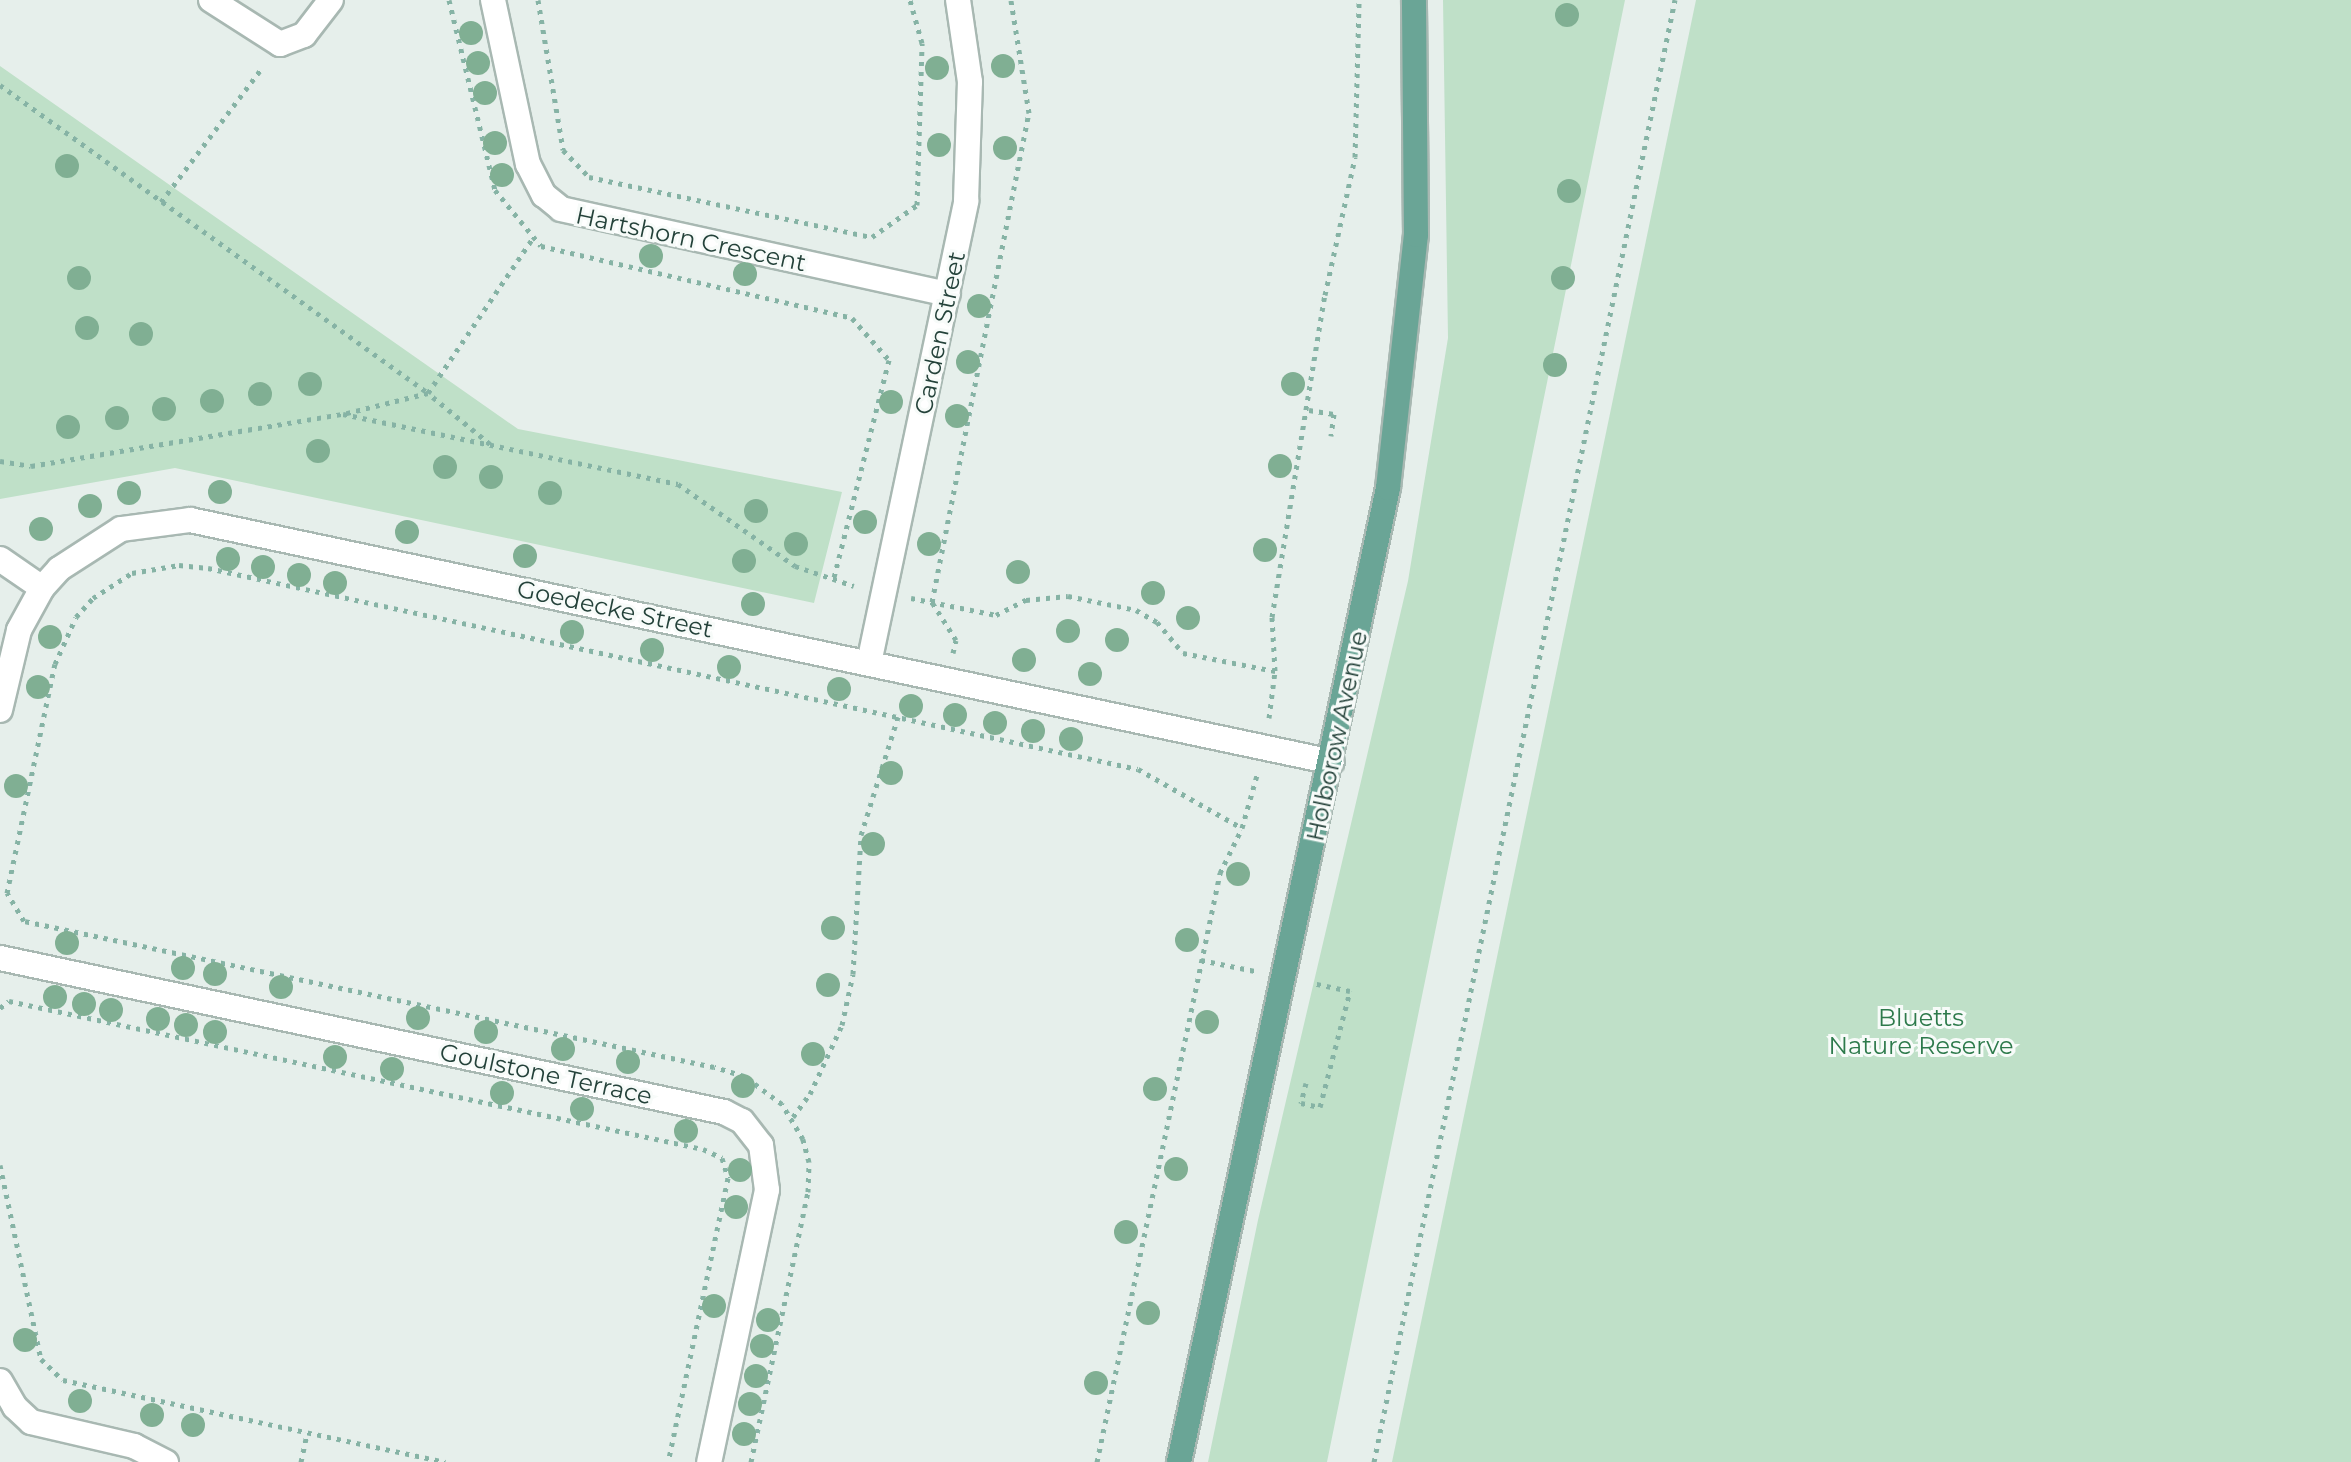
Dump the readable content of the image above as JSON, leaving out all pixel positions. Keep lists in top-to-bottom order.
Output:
{
  "streets": {
    "main road": ["Holborow Avenue"],
    "street": [
      "Hartshorn Crescent",
      "Carden Street",
      "Goedecke Street",
      "Goulstone Terrace"
    ]
  },
  "crossings": [
    ["Hartshorn Crescent", "Carden Street"],
    ["Carden Street", "Goedecke Street"],
    ["Goedecke Street", "Holborow Avenue"]
  ],
  "parks": ["Bluetts Nature Reserve"]
}
